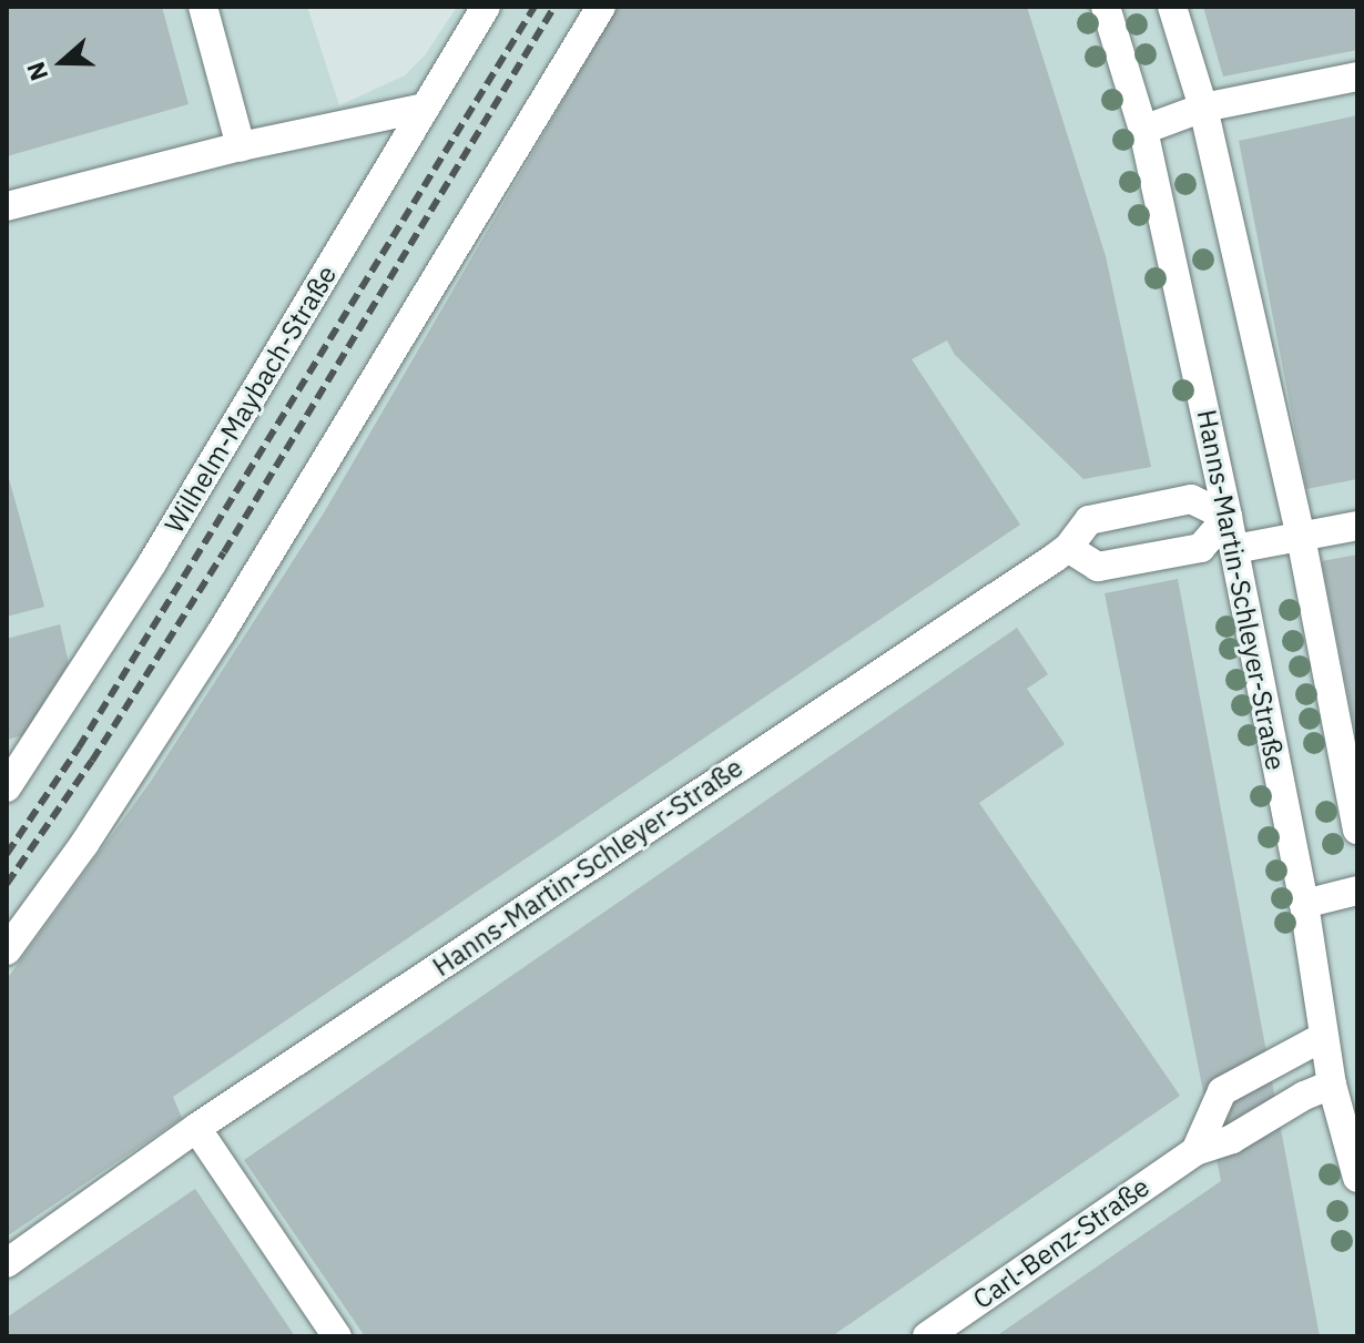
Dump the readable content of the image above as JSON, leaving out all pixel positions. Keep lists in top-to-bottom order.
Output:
{
  "streets": {
    "street": ["Wilhelm-Maybach-Straße", "Hanns-Martin-Schleyer-Straße", "Carl-Benz-Straße"]
  },
  "crossings": [
    ["Hanns-Martin-Schleyer-Straße", "Carl-Benz-Straße"]
  ],
  "north": "left"
}
